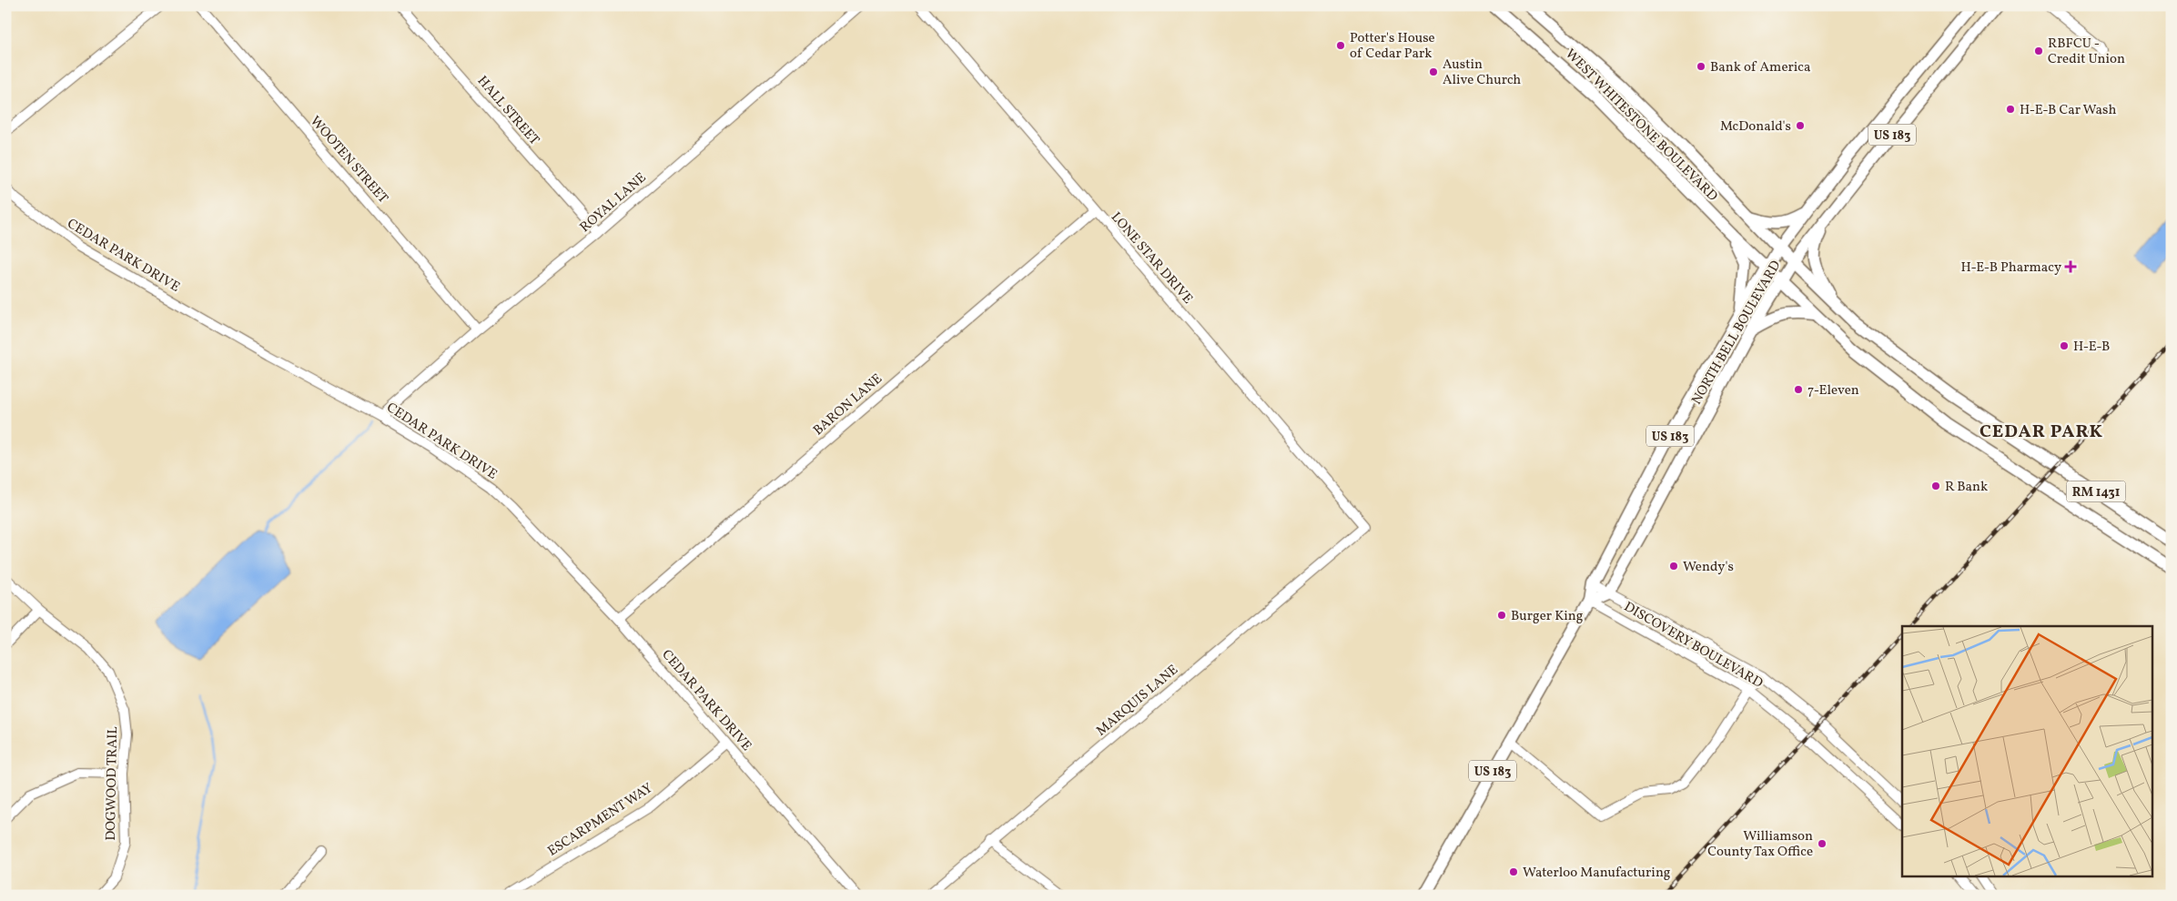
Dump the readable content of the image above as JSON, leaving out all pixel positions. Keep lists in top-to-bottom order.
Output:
{
  "streets": {
    "main road": [
      "WEST WHITESTONE BOULEVARD",
      "US 183",
      "NORTH BELL BOULEVARD",
      "RM 1431"
    ],
    "street": [
      "HALL STREET",
      "WOOTEN STREET",
      "ROYAL LANE",
      "CEDAR PARK DRIVE",
      "LONE STAR DRIVE",
      "BARON LANE",
      "DISCOVERY BOULEVARD",
      "MARQUIS LANE",
      "DOGWOOD TRAIL",
      "ESCARPMENT WAY"
    ]
  },
  "crossings": [
    ["HALL STREET", "ROYAL LANE"],
    ["WEST WHITESTONE BOULEVARD", "NORTH BELL BOULEVARD"],
    ["WEST WHITESTONE BOULEVARD", "RM 1431"],
    ["WOOTEN STREET", "ROYAL LANE"],
    ["ROYAL LANE", "CEDAR PARK DRIVE"],
    ["CEDAR PARK DRIVE", "BARON LANE"],
    ["CEDAR PARK DRIVE", "ESCARPMENT WAY"],
    ["LONE STAR DRIVE", "BARON LANE"],
    ["LONE STAR DRIVE", "MARQUIS LANE"],
    ["NORTH BELL BOULEVARD", "RM 1431"],
    ["NORTH BELL BOULEVARD", "DISCOVERY BOULEVARD"]
  ],
  "districts": ["CEDAR PARK"],
  "places": {
    "other": [
      "Potter's House of Cedar Park",
      "RBFCU - Credit Union",
      "Bank of America",
      "Austin Alive Church",
      "H-E-B Car Wash",
      "McDonald's",
      "H-E-B",
      "7-Eleven",
      "R Bank",
      "Wendy's",
      "Burger King",
      "Williamson County Tax Office",
      "Waterloo Manufacturing"
    ],
    "health": ["H-E-B Pharmacy"]
  }
}
